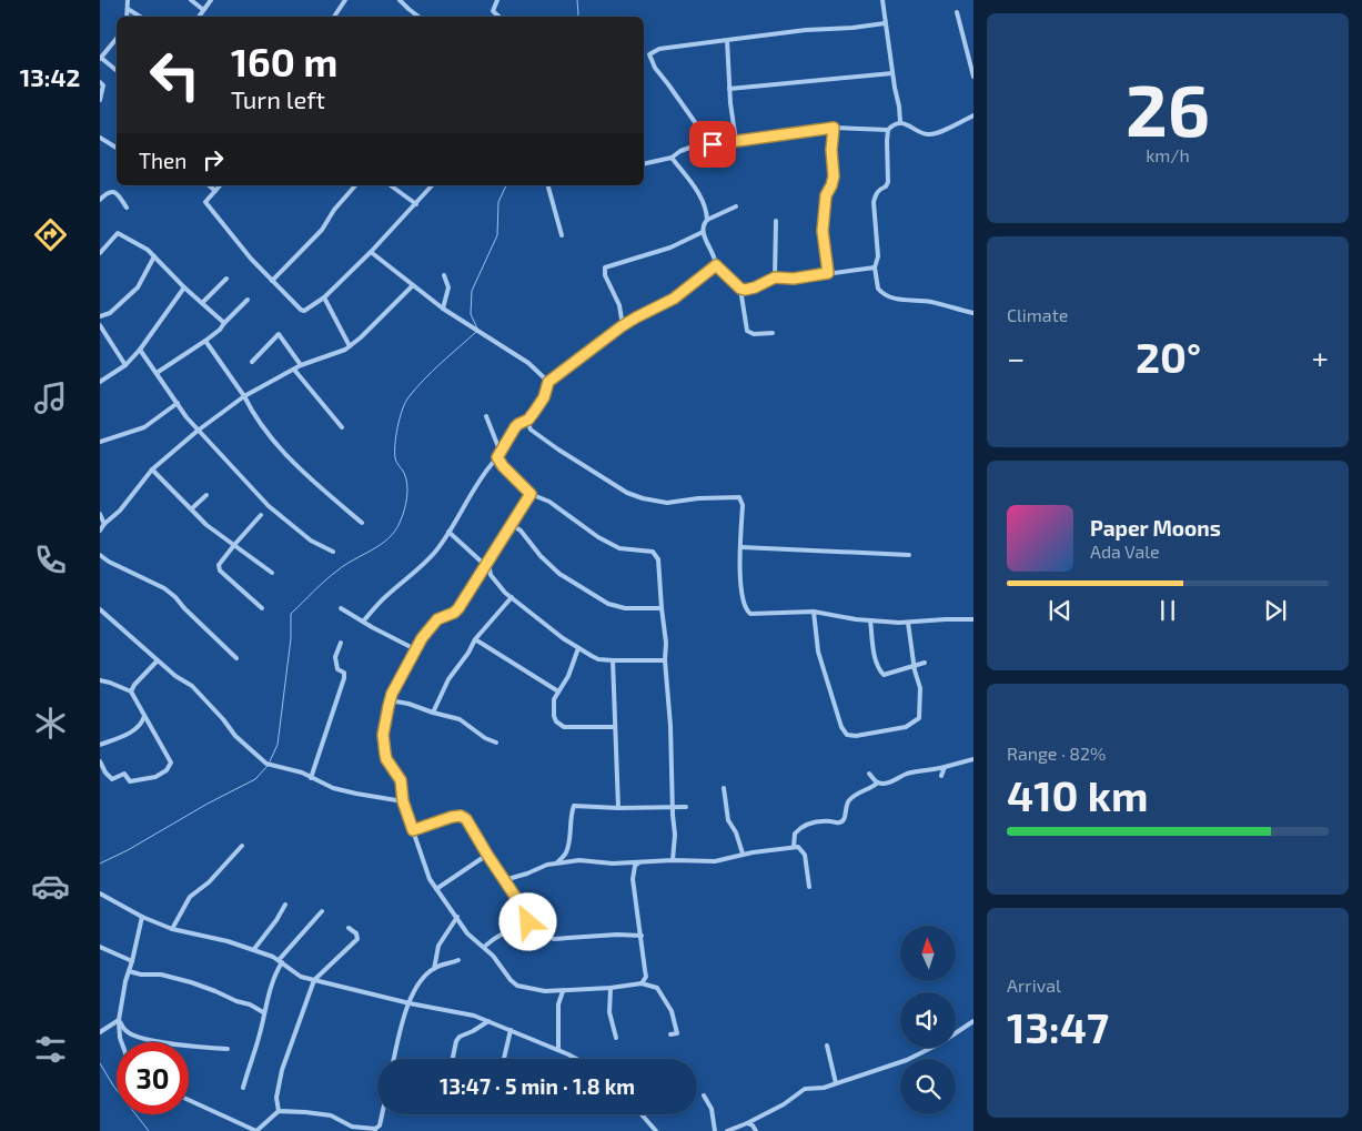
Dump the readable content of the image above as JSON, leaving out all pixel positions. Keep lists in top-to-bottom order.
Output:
{
  "north": "top",
  "page": {
    "tabs": "13:42",
    "tile": [
      ["26", "km/h"],
      "Climate",
      ["Range · 82%", "410 km"],
      ["Arrival", "13:47"]
    ],
    "turn": ["160 m", "Turn left"],
    "then": "Then",
    "heat": ["−", "20°", "+"],
    "song": ["Paper Moons", "Ada Vale"],
    "limit": "30",
    "trip": "13:47 · 5 min · 1.8 km"
  }
}
